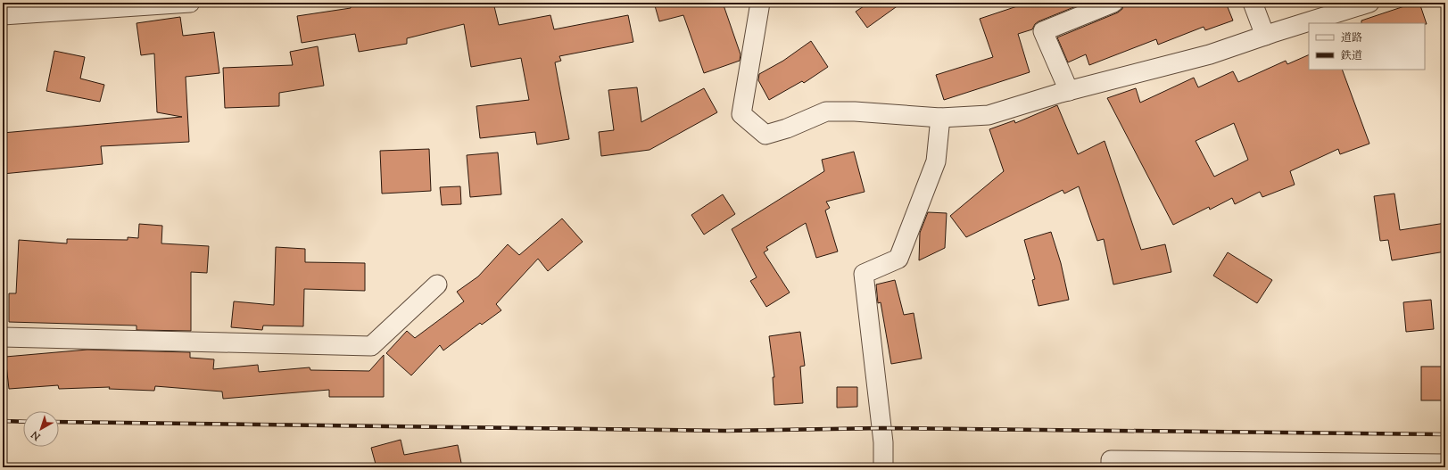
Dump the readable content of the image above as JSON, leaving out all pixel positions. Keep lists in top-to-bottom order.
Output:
{
  "legend": ["道路", "鉄道"],
  "north": "bottom left"
}
